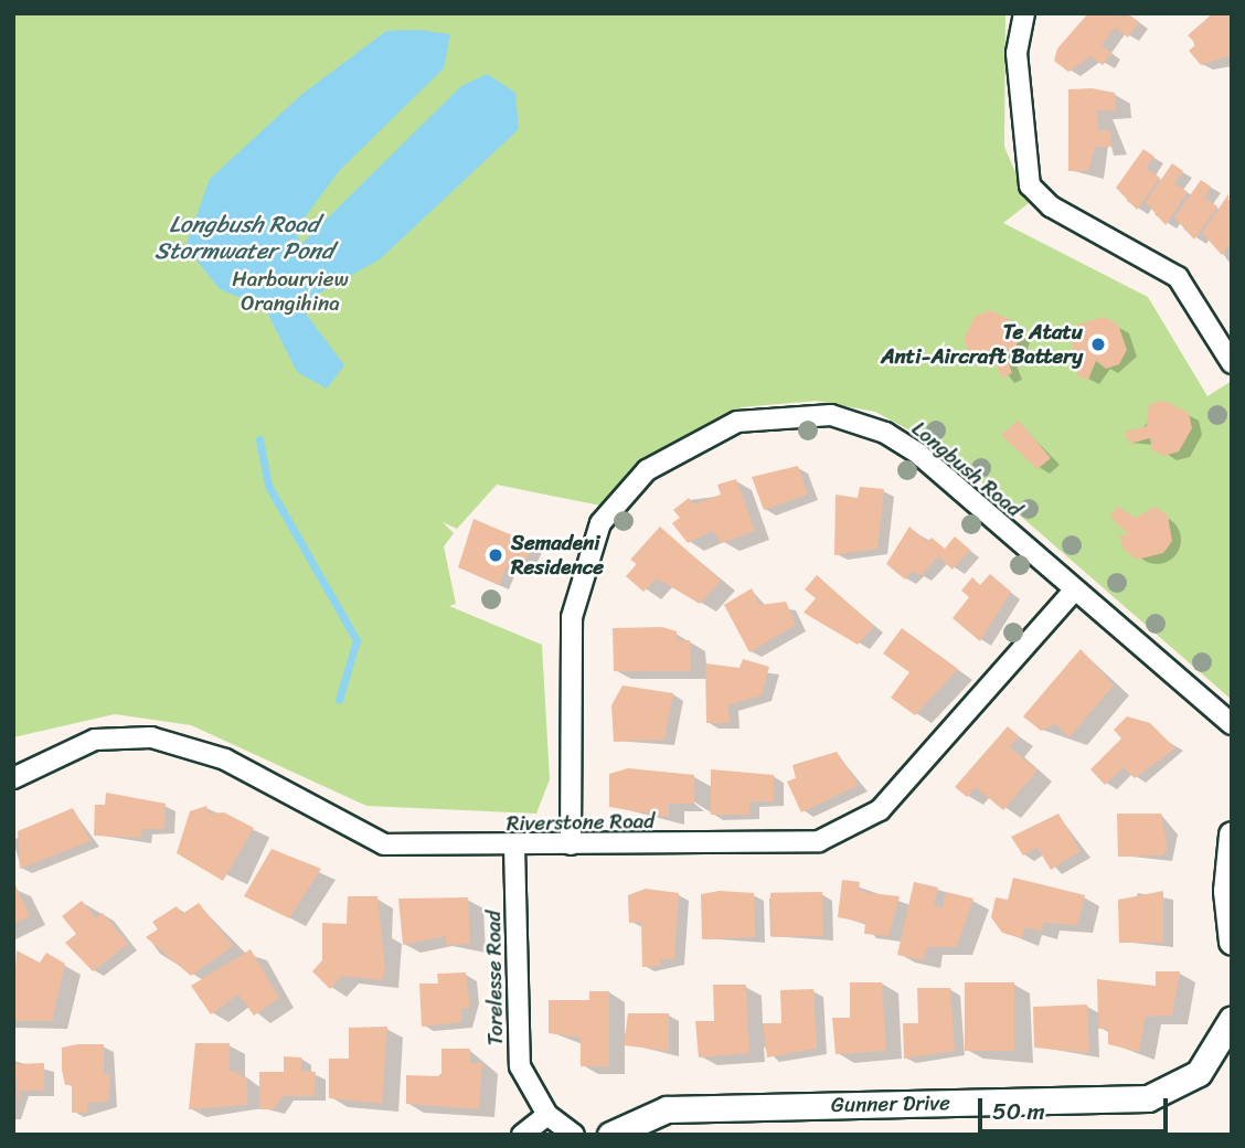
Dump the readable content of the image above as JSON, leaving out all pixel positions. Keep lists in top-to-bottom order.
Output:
{
  "streets": {
    "street": [
      "Longbush Road",
      "Riverstone Road",
      "Torelesse Road",
      "Gunner Drive"
    ]
  },
  "crossings": [
    ["Longbush Road", "Riverstone Road"],
    ["Riverstone Road", "Torelesse Road"]
  ],
  "water": ["Longbush Road Stormwater Pond"],
  "parks": ["Harbourview Orangihina"],
  "places": ["Te Atatu Anti-Aircraft Battery", "Semadeni Residence"],
  "scale_bar": "50 m"
}
